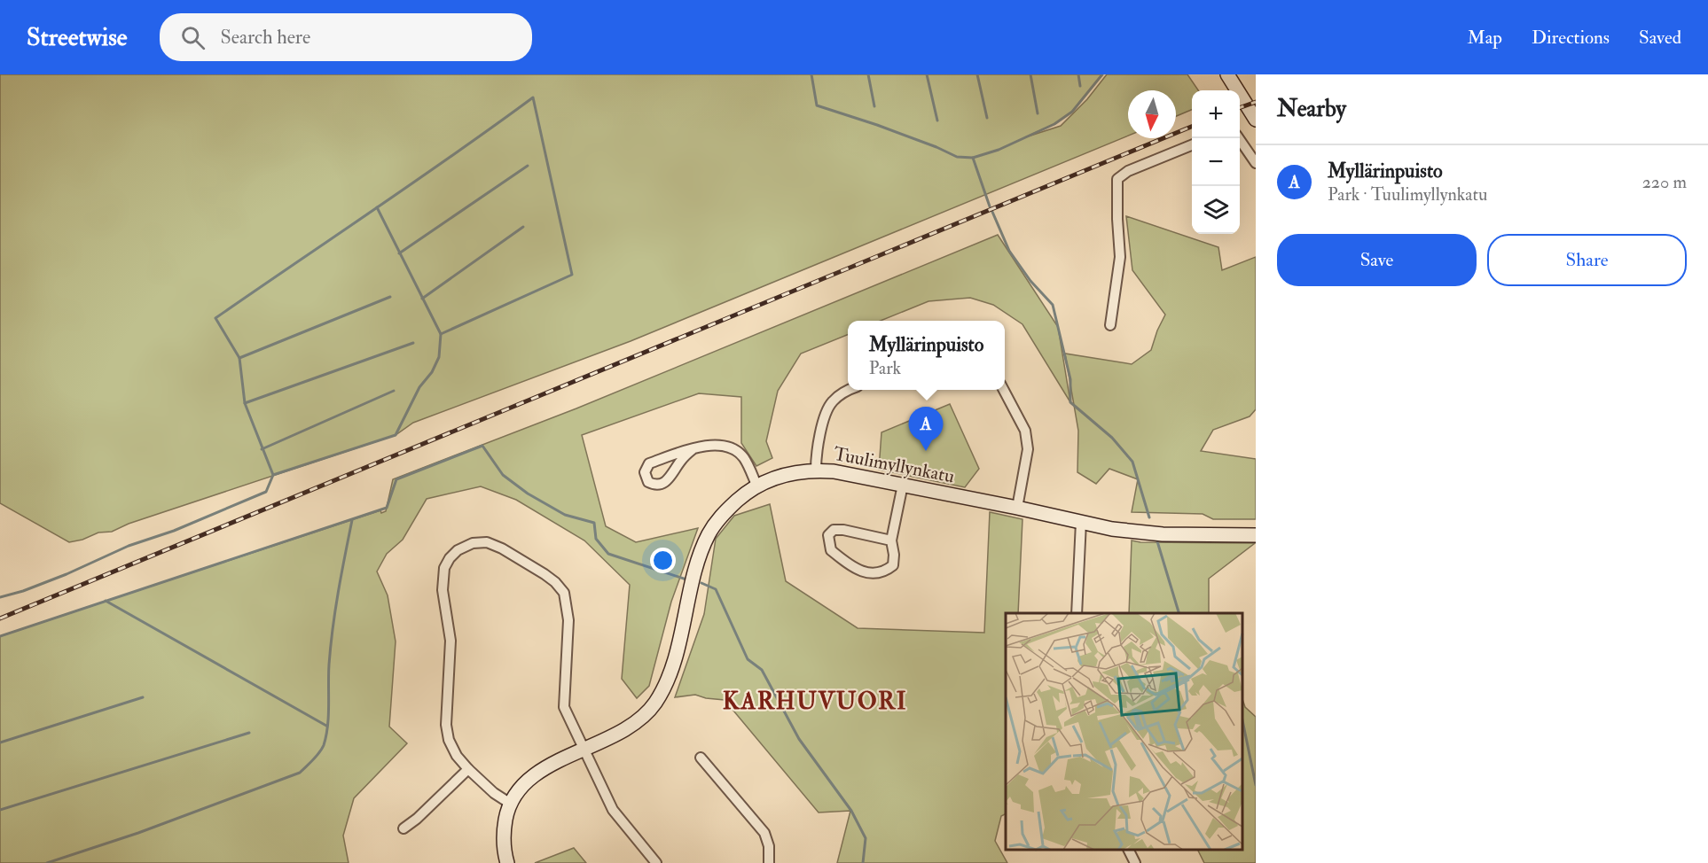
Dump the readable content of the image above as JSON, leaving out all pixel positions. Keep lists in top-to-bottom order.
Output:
{
  "streets": {
    "street": ["Tuulimyllynkatu"]
  },
  "districts": ["KARHUVUORI"],
  "north": "bottom",
  "page": {
    "header": "Streetwise",
    "search": "Search here",
    "nav": ["Map", "Directions", "Saved"],
    "heading": "Nearby",
    "map_buttons": ["+", "−"],
    "list": [
      {
        "mark": "A",
        "name": "Myllärinpuisto",
        "note": "Park · Tuulimyllynkatu",
        "value": "220 m"
      }
    ],
    "buttons": ["Save", "Share"],
    "popup": ["Myllärinpuisto", "Park"],
    "pins": "A"
  }
}
